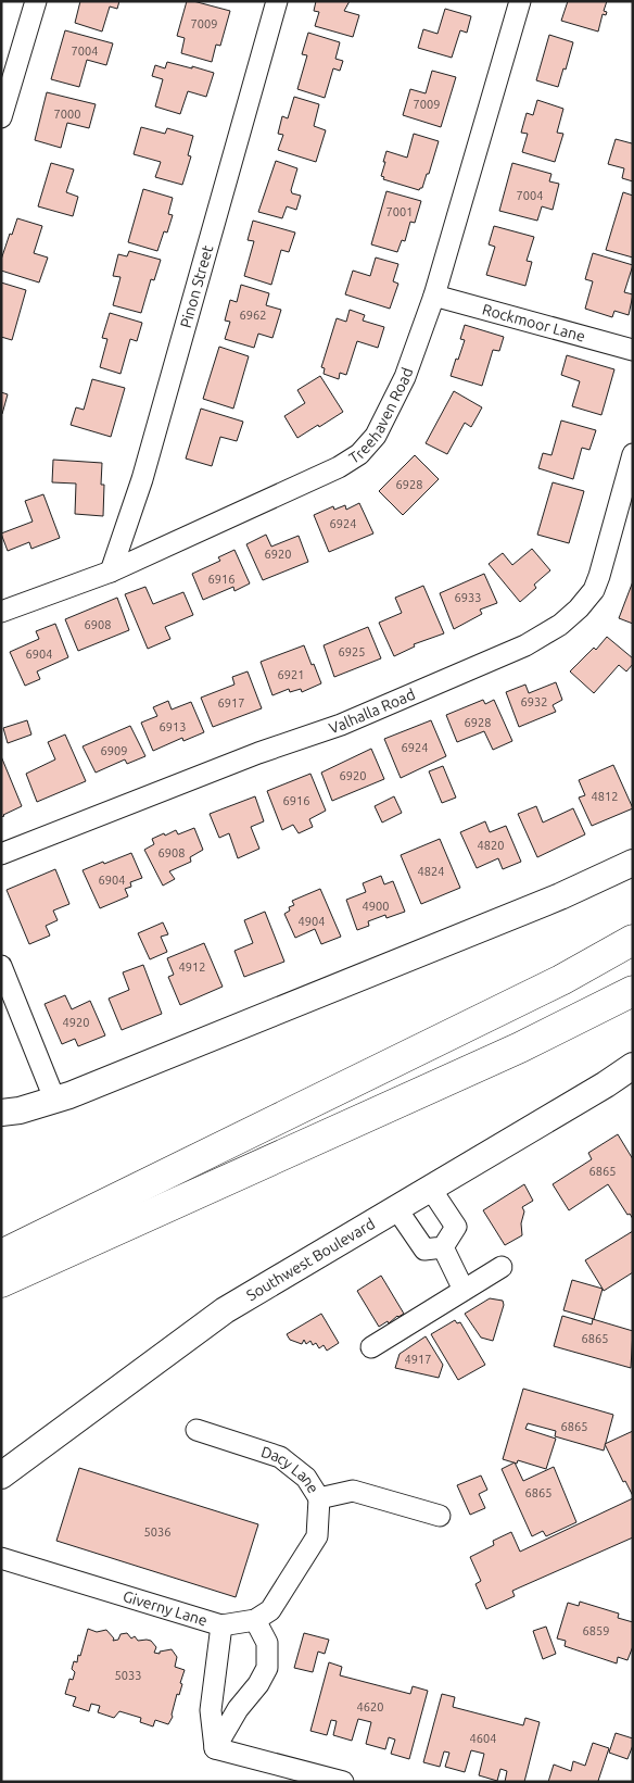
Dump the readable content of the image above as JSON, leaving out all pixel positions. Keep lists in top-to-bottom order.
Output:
{
  "streets": {
    "main road": ["Southwest Boulevard"],
    "street": [
      "Pinon Street",
      "Rockmoor Lane",
      "Treehaven Road",
      "Valhalla Road",
      "Dacy Lane",
      "Giverny Lane"
    ]
  },
  "crossings": [
    ["Pinon Street", "Treehaven Road"],
    ["Rockmoor Lane", "Treehaven Road"]
  ],
  "house_numbers": [
    "7009",
    "7004",
    "7009",
    "7000",
    "7004",
    "7001",
    "6962",
    "6928",
    "6924",
    "6920",
    "6916",
    "6933",
    "6908",
    "6925",
    "6904",
    "6921",
    "6932",
    "6917",
    "6928",
    "6913",
    "6924",
    "6909",
    "6920",
    "4812",
    "6916",
    "4820",
    "6908",
    "4824",
    "6904",
    "4900",
    "4904",
    "4912",
    "4920",
    "6865",
    "6865",
    "4917",
    "6865",
    "6865",
    "5036",
    "6859",
    "5033",
    "4620",
    "4604"
  ]
}
